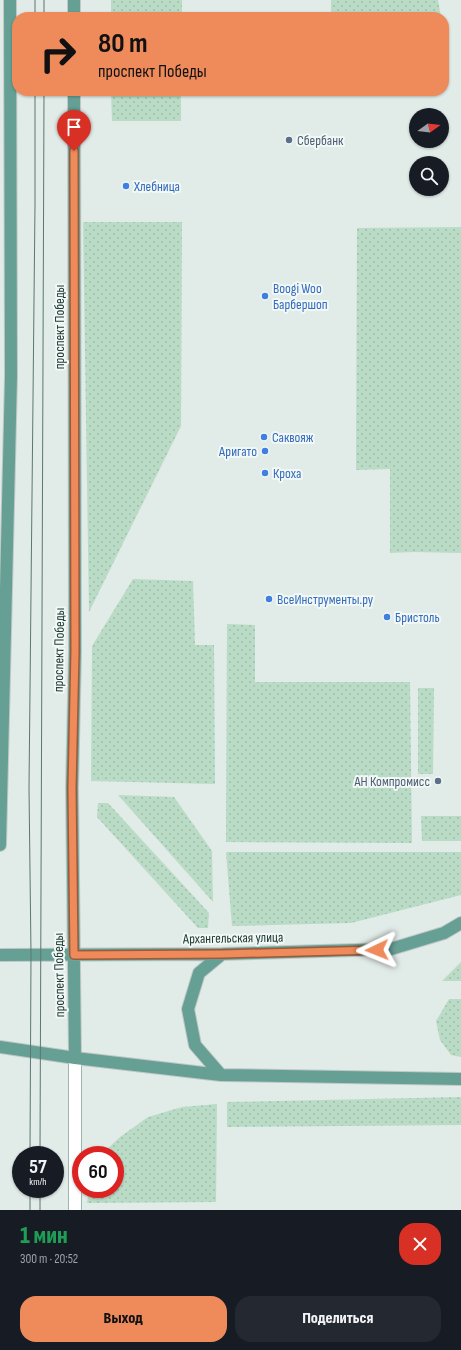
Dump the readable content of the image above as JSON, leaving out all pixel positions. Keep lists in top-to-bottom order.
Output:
{
  "streets": {
    "main road": ["проспект Победы", "Архангельская улица"]
  },
  "crossings": [
    ["проспект Победы", "Архангельская улица"]
  ],
  "places": [
    "Сбербанк",
    "Хлебница",
    "Boogi Woo Барбершоп",
    "Саквояж",
    "Аригато",
    "Кроха",
    "ВсеИнструменты.ру",
    "Бристоль",
    "АН Компромисс"
  ],
  "north": "right",
  "page": {
    "turn": ["80 m", "проспект Победы"],
    "speed": "57 km/h",
    "limit": "60",
    "heading": ["1 мин", "300 m · 20:52"],
    "buttons": ["Выход", "Поделиться"]
  }
}
